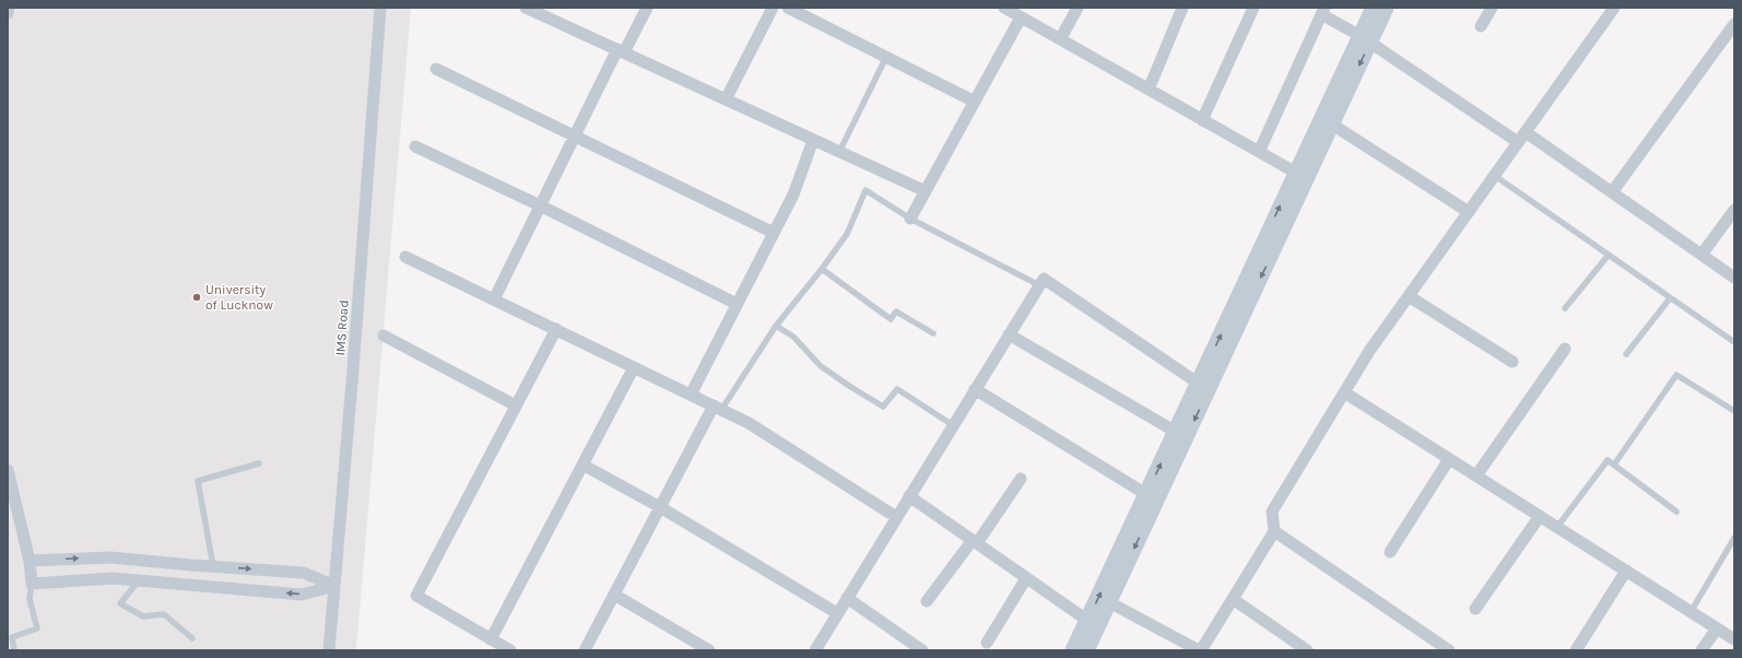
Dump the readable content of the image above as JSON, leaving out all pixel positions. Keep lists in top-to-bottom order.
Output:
{
  "streets": {
    "street": ["IMS Road"]
  },
  "places": ["University of Lucknow"]
}
